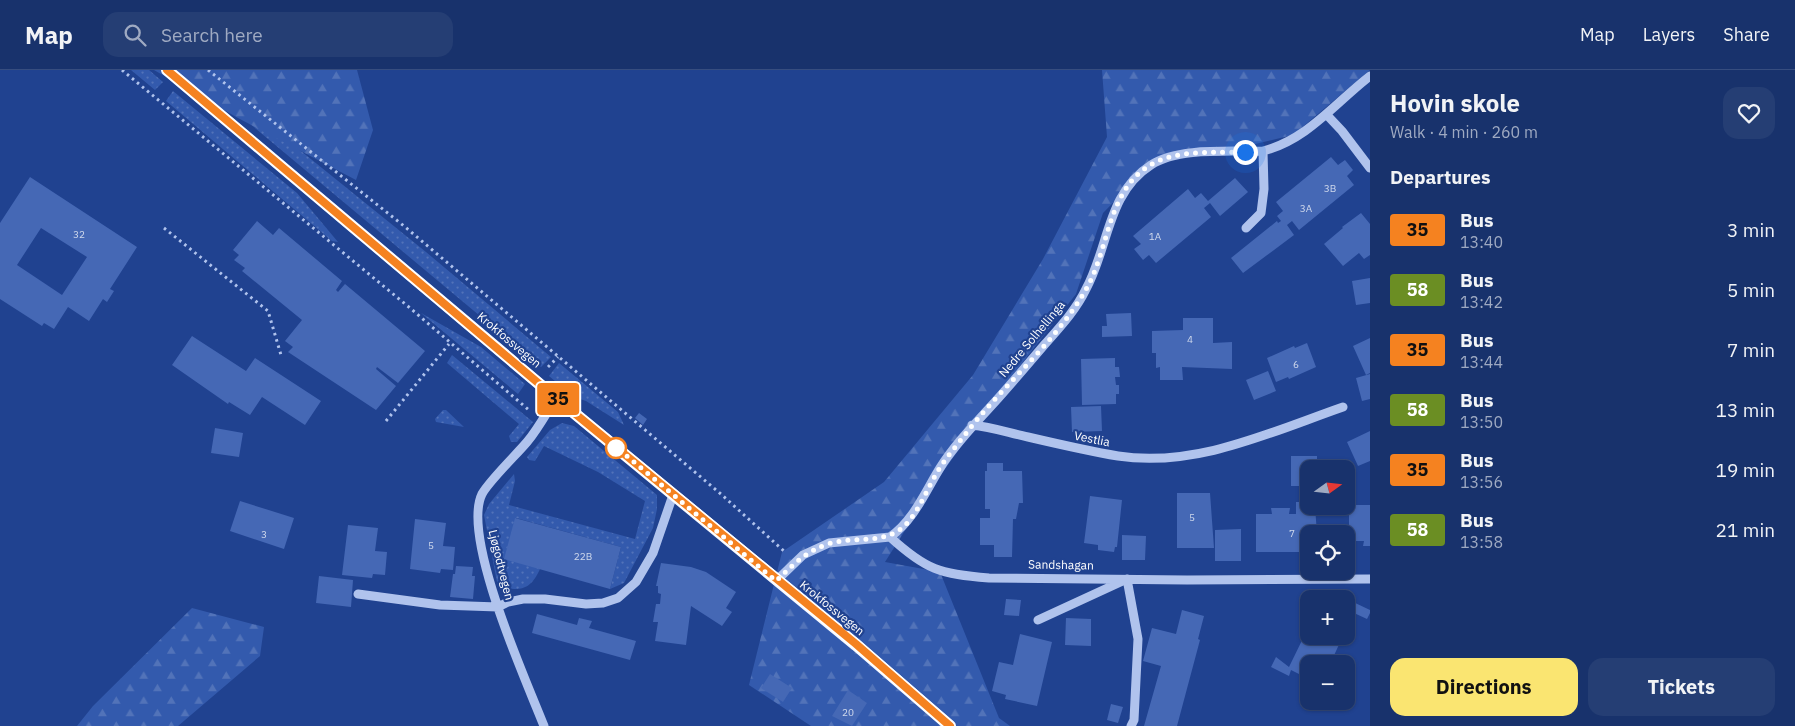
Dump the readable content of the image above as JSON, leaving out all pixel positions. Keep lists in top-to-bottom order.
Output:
{
  "streets": {
    "main road": ["Krokfossvegen"],
    "street": [
      "Nedre Solhellinga",
      "Vestlia",
      "Ljøgodtvegen",
      "Sandshagan"
    ]
  },
  "crossings": [
    ["Nedre Solhellinga", "Vestlia"],
    ["Krokfossvegen", "Ljøgodtvegen"]
  ],
  "lines": ["bus line 35"],
  "house_numbers": [
    "3B",
    "3A",
    "32",
    "1A",
    "4",
    "6",
    "5",
    "7",
    "3",
    "5",
    "22B",
    "20"
  ],
  "north": "right",
  "page": {
    "header": "Map",
    "search": "Search here",
    "nav": ["Map", "Layers", "Share"],
    "on_map": "35",
    "heading": [
      ["Hovin skole", "Walk · 4 min · 260 m"],
      "Departures"
    ],
    "list": [
      {
        "mark": "35",
        "name": "Bus",
        "note": "13:40",
        "value": "3 min"
      },
      {
        "mark": "58",
        "name": "Bus",
        "note": "13:42",
        "value": "5 min"
      },
      {
        "mark": "35",
        "name": "Bus",
        "note": "13:44",
        "value": "7 min"
      },
      {
        "mark": "58",
        "name": "Bus",
        "note": "13:50",
        "value": "13 min"
      },
      {
        "mark": "35",
        "name": "Bus",
        "note": "13:56",
        "value": "19 min"
      },
      {
        "mark": "58",
        "name": "Bus",
        "note": "13:58",
        "value": "21 min"
      }
    ],
    "map_buttons": ["+", "−"],
    "buttons": ["Directions", "Tickets"]
  }
}
